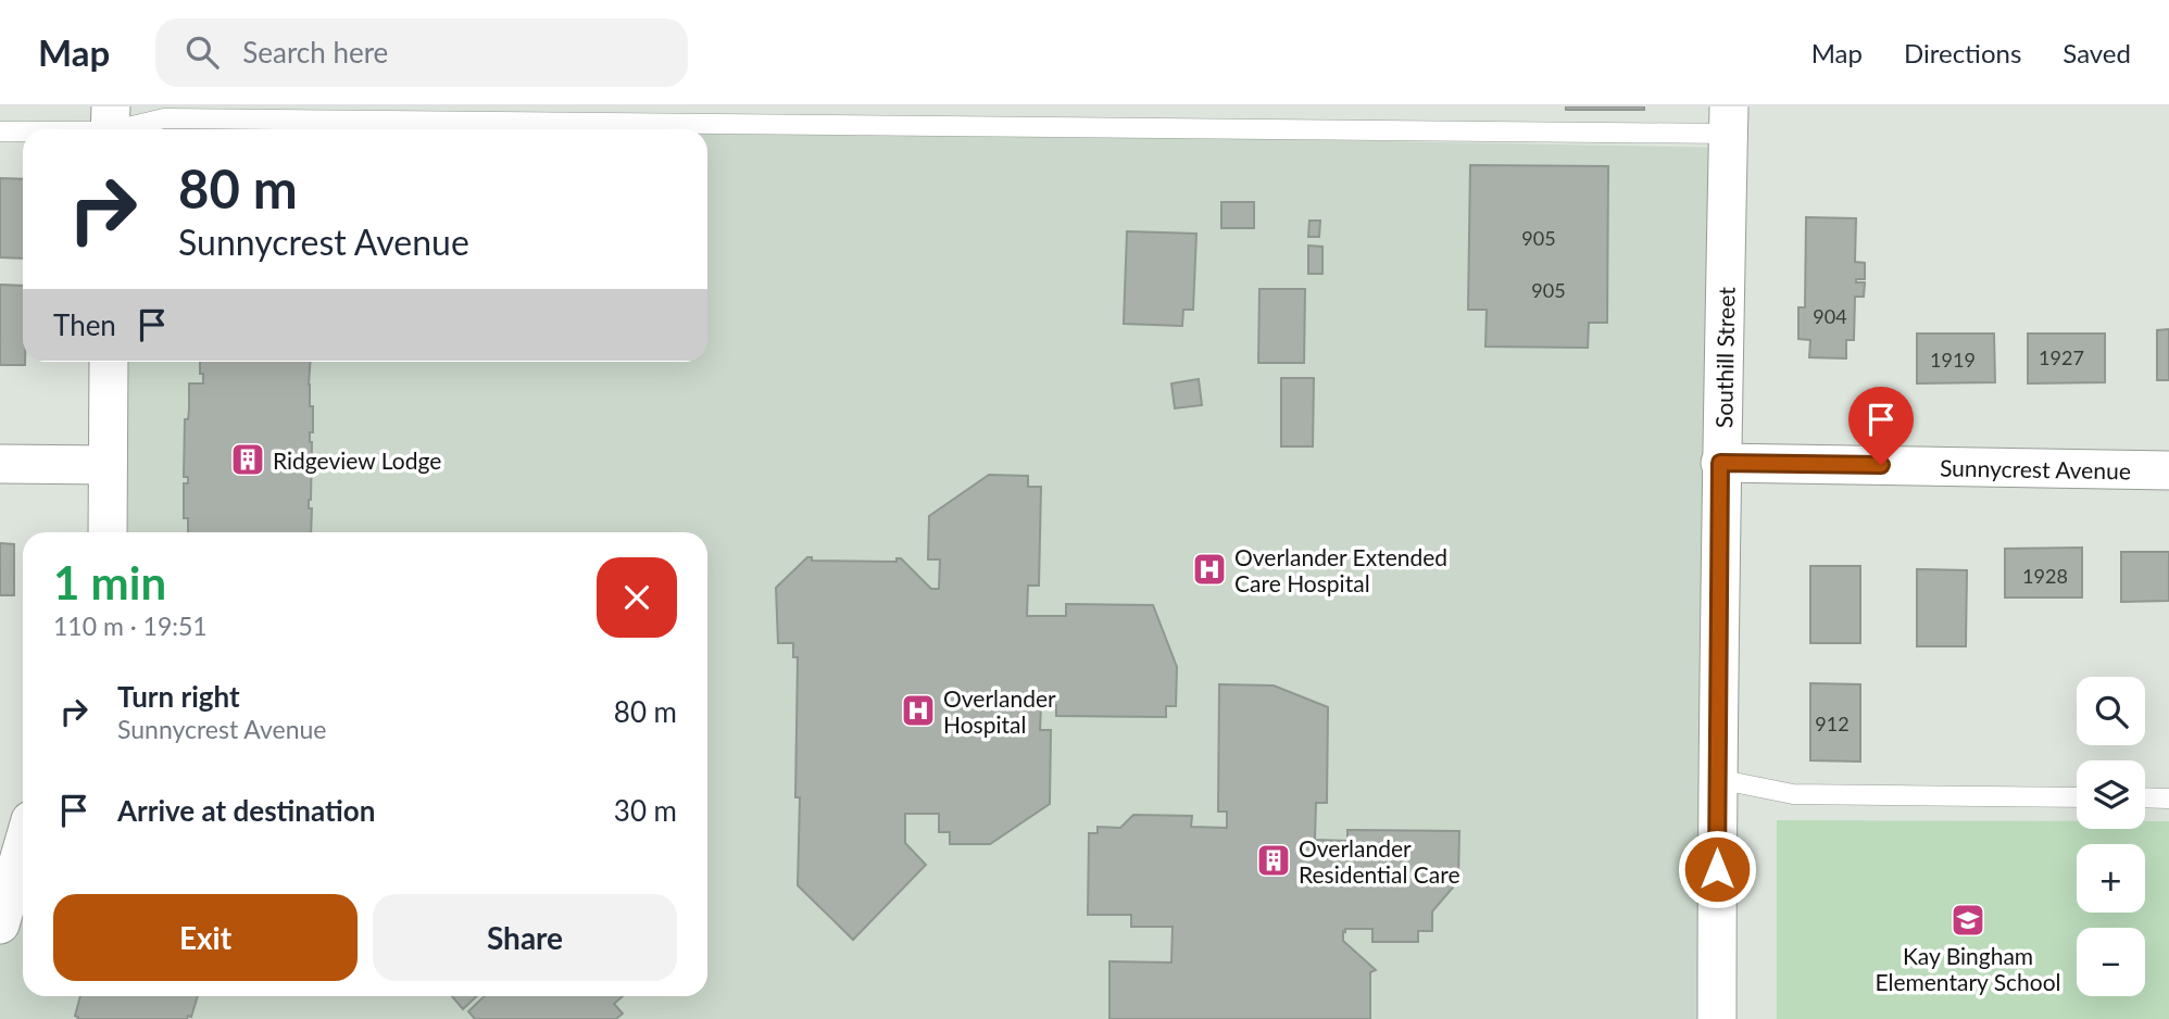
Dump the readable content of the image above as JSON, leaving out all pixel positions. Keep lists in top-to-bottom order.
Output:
{
  "streets": {
    "street": ["Southill Street", "Sunnycrest Avenue"]
  },
  "crossings": [
    ["Southill Street", "Sunnycrest Avenue"]
  ],
  "places": {
    "building": ["Ridgeview Lodge", "Overlander Residential Care"],
    "hospital": ["Overlander Extended Care Hospital", "Overlander Hospital"],
    "school or university": ["Kay Bingham Elementary School"]
  },
  "house_numbers": [
    "905",
    "905",
    "904",
    "1927",
    "1919",
    "1928",
    "912"
  ],
  "page": {
    "header": "Map",
    "search": "Search here",
    "nav": ["Map", "Directions", "Saved"],
    "turn": ["80 m", "Sunnycrest Avenue"],
    "then": "Then",
    "heading": ["1 min", "110 m · 19:51"],
    "list": [
      {
        "name": "Turn right",
        "note": "Sunnycrest Avenue",
        "value": "80 m"
      },
      {
        "name": "Arrive at destination",
        "value": "30 m"
      }
    ],
    "map_buttons": ["+", "−"],
    "buttons": ["Exit", "Share"]
  }
}
